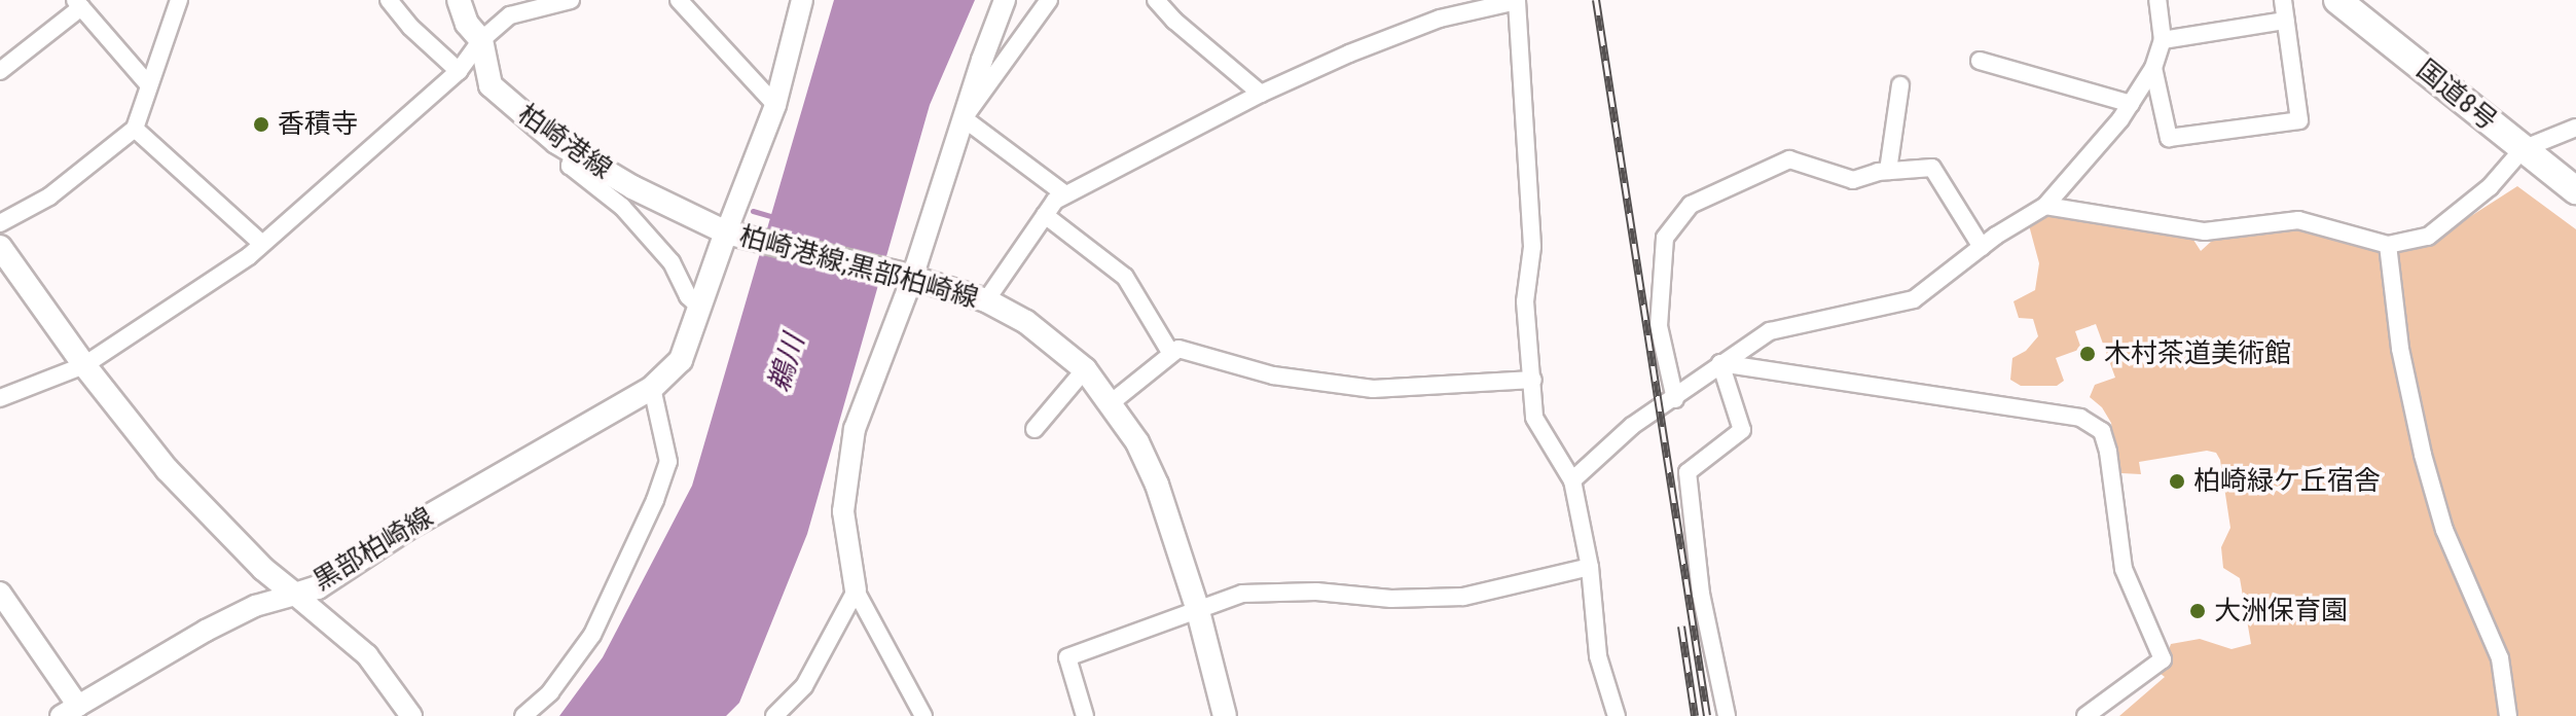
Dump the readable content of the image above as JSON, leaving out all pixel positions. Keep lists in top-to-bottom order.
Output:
{
  "streets": {
    "highway": ["国道8号"],
    "main road": ["柏崎港線", "柏崎港線;黒部柏崎線", "黒部柏崎線"]
  },
  "crossings": [
    ["柏崎港線", "柏崎港線;黒部柏崎線"],
    ["柏崎港線", "黒部柏崎線"],
    ["柏崎港線;黒部柏崎線", "黒部柏崎線"]
  ],
  "water": ["鵜川"],
  "places": [
    "香積寺",
    "木村茶道美術館",
    "柏崎緑ケ丘宿舎",
    "大洲保育園"
  ]
}
